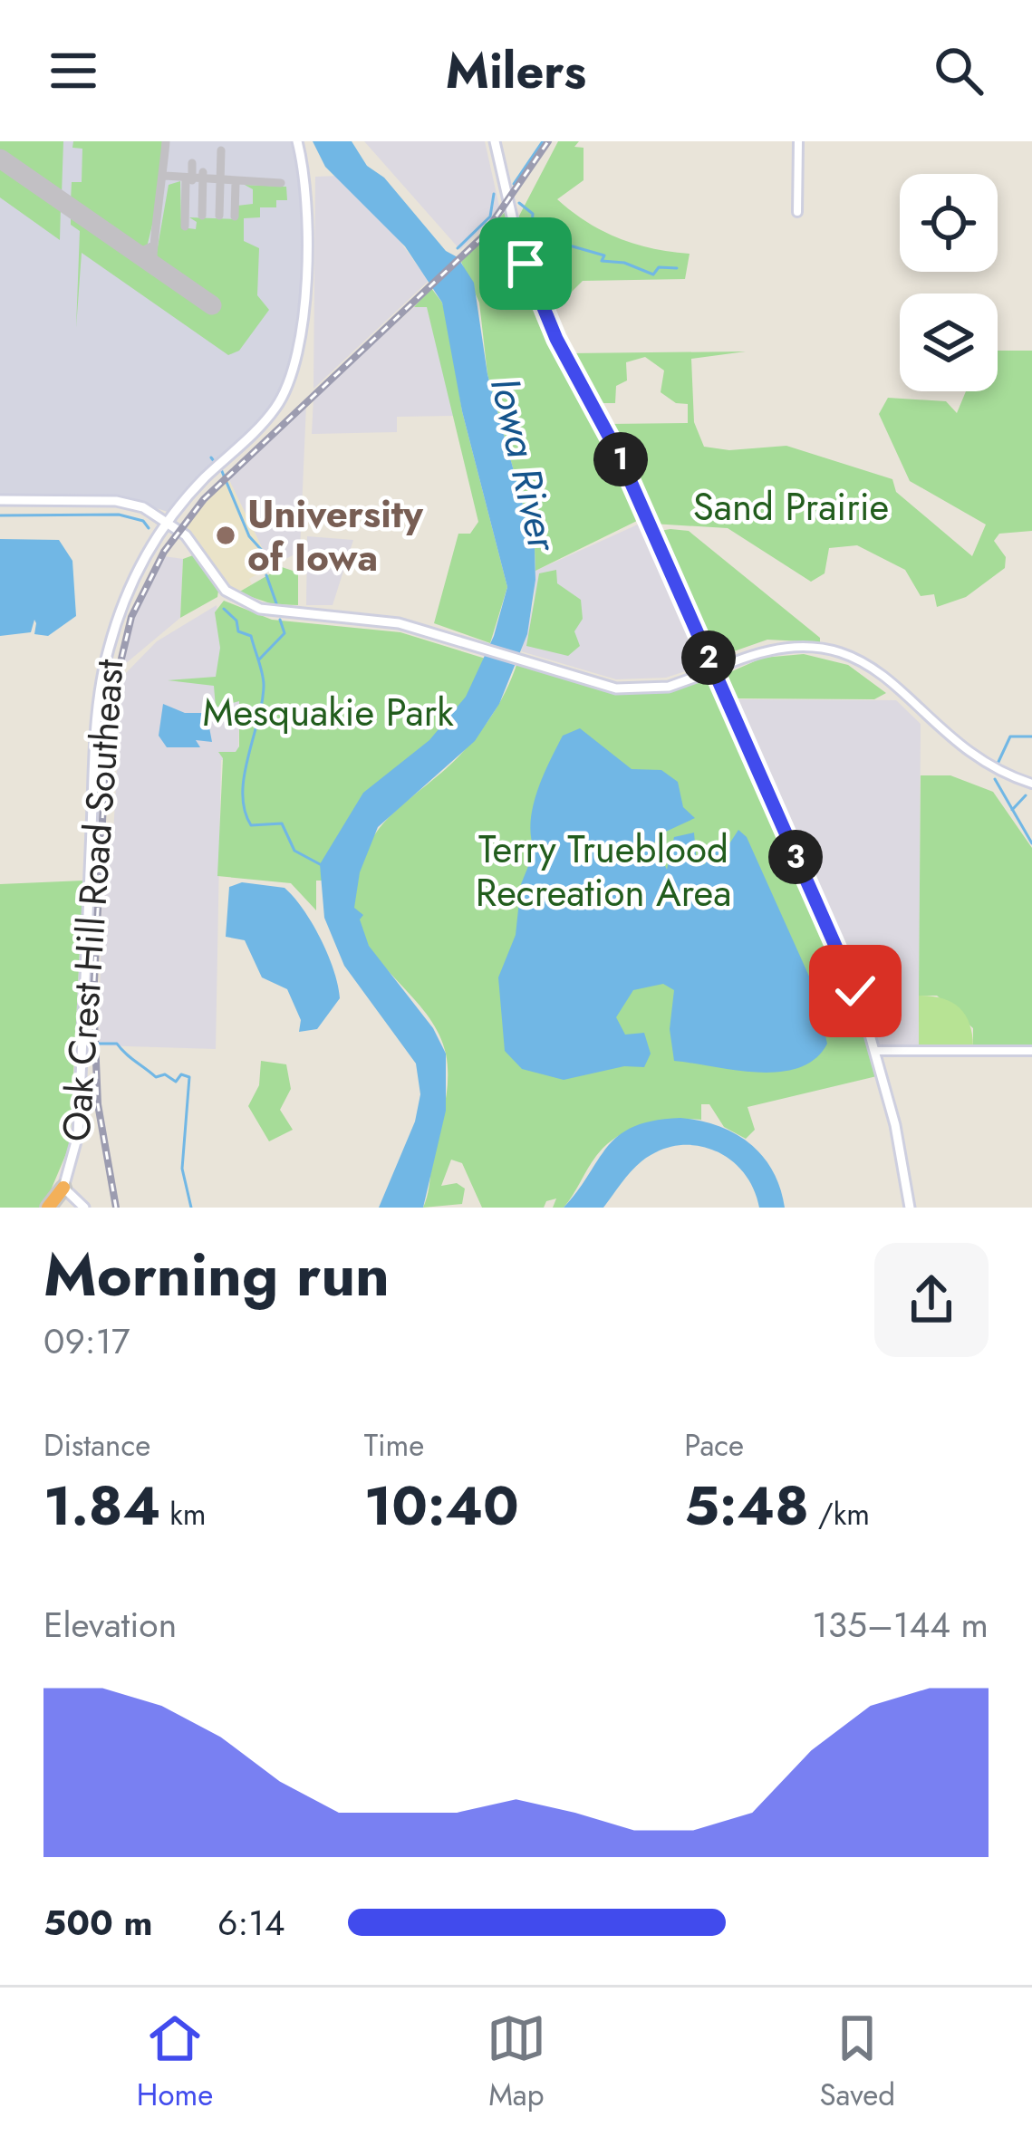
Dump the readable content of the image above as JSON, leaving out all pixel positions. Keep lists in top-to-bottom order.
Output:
{
  "streets": {
    "main road": ["Oak Crest Hill Road Southeast"]
  },
  "water": ["Iowa River"],
  "parks": ["Sand Prairie", "Mesquakie Park", "Terry Trueblood Recreation Area"],
  "places": ["University of Iowa"],
  "page": {
    "header": "Milers",
    "pins": ["1", "2", "3"],
    "heading": ["Morning run", "09:17"],
    "stats": [
      ["Distance", "1.84 km"],
      ["Time", "10:40"],
      ["Pace", "5:48 /km"]
    ],
    "chart": ["Elevation", "135–144 m"],
    "list": [
      {
        "name": "500 m",
        "note": "6:14"
      }
    ],
    "tabs": ["Home", "Map", "Saved"]
  }
}
